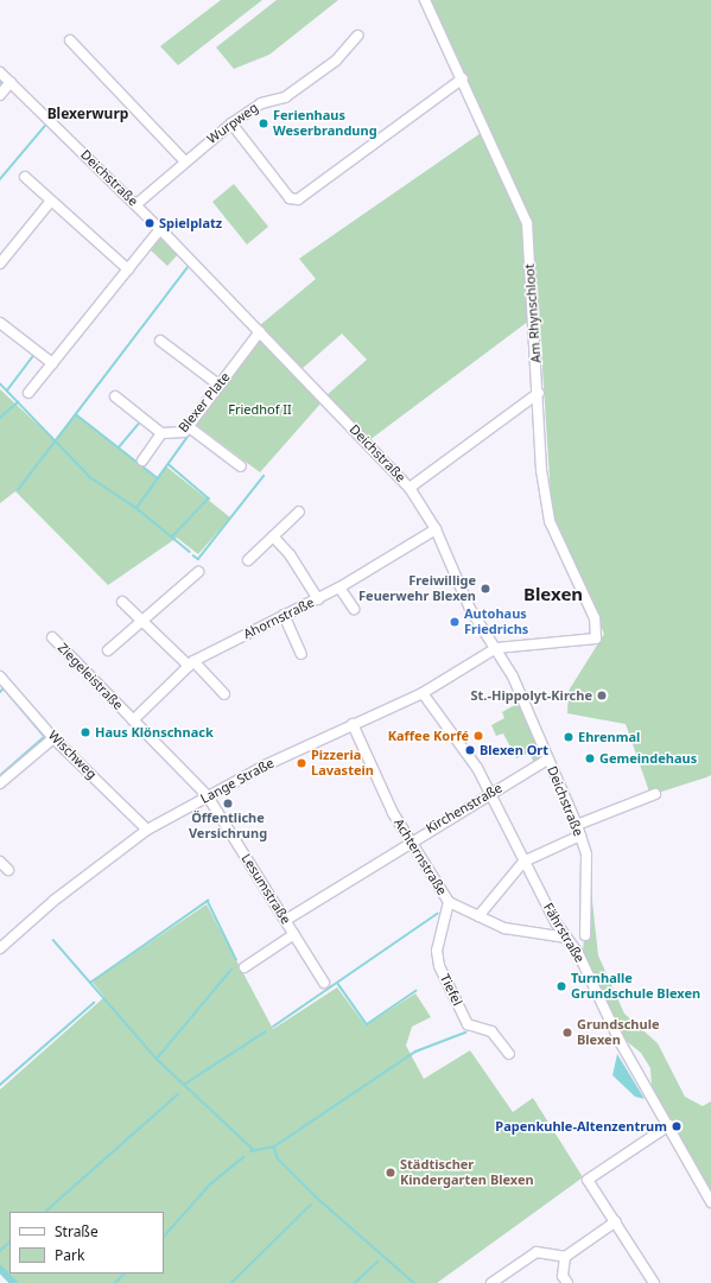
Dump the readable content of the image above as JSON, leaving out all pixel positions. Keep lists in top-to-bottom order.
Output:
{
  "streets": {
    "street": [
      "Wurpweg",
      "Deichstraße",
      "Am Rhynschloot",
      "Blexer Plate",
      "Ahornstraße",
      "Ziegeleistraße",
      "Wischweg",
      "Lange Straße",
      "Kirchenstraße",
      "Achternstraße",
      "Lesumstraße",
      "Fährstraße",
      "Tiefel"
    ]
  },
  "crossings": [
    ["Wurpweg", "Deichstraße"],
    ["Deichstraße", "Am Rhynschloot"],
    ["Deichstraße", "Blexer Plate"],
    ["Deichstraße", "Ahornstraße"],
    ["Deichstraße", "Lange Straße"],
    ["Deichstraße", "Kirchenstraße"],
    ["Am Rhynschloot", "Lange Straße"],
    ["Ahornstraße", "Ziegeleistraße"],
    ["Ziegeleistraße", "Lange Straße"],
    ["Ziegeleistraße", "Lesumstraße"],
    ["Wischweg", "Lange Straße"],
    ["Lange Straße", "Achternstraße"],
    ["Lange Straße", "Lesumstraße"],
    ["Lange Straße", "Fährstraße"],
    ["Kirchenstraße", "Achternstraße"],
    ["Kirchenstraße", "Lesumstraße"],
    ["Kirchenstraße", "Fährstraße"],
    ["Achternstraße", "Fährstraße"],
    ["Achternstraße", "Tiefel"]
  ],
  "districts": ["Blexerwurp", "Blexen"],
  "parks": ["Friedhof II"],
  "places": [
    "Ferienhaus Weserbrandung",
    "Spielplatz",
    "Freiwillige Feuerwehr Blexen",
    "Autohaus Friedrichs",
    "St.-Hippolyt-Kirche",
    "Haus Klönschnack",
    "Kaffee Korfé",
    "Ehrenmal",
    "Blexen Ort",
    "Gemeindehaus",
    "Pizzeria Lavastein",
    "Öffentliche Versichrung",
    "Turnhalle Grundschule Blexen",
    "Grundschule Blexen",
    "Papenkuhle-Altenzentrum",
    "Städtischer Kindergarten Blexen"
  ],
  "legend": ["Straße", "Park"]
}
